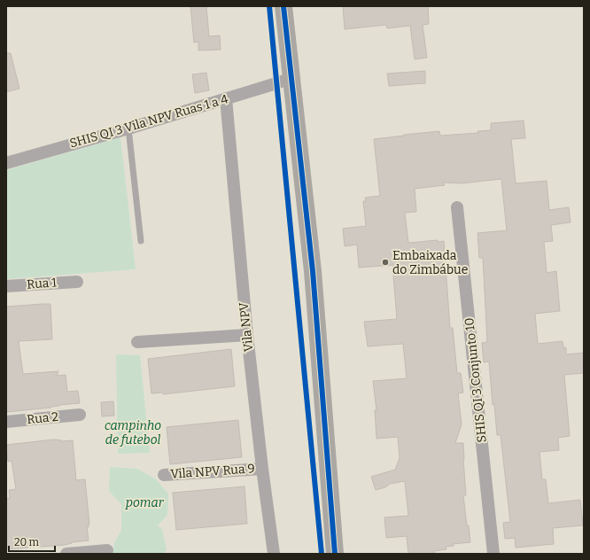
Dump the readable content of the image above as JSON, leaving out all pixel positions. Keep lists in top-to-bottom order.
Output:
{
  "streets": {
    "street": [
      "SHIS QI 3 Vila NPV Ruas 1 a 4",
      "Rua 1",
      "Vila NPV",
      "SHIS QI 3 Conjunto 10",
      "Rua 2",
      "Vila NPV Rua 9"
    ]
  },
  "crossings": [
    ["SHIS QI 3 Vila NPV Ruas 1 a 4", "Vila NPV"],
    ["Vila NPV", "Vila NPV Rua 9"]
  ],
  "parks": ["campinho de futebol", "pomar"],
  "places": ["Embaixada do Zimbábue"],
  "scale_bar": "20 m"
}
